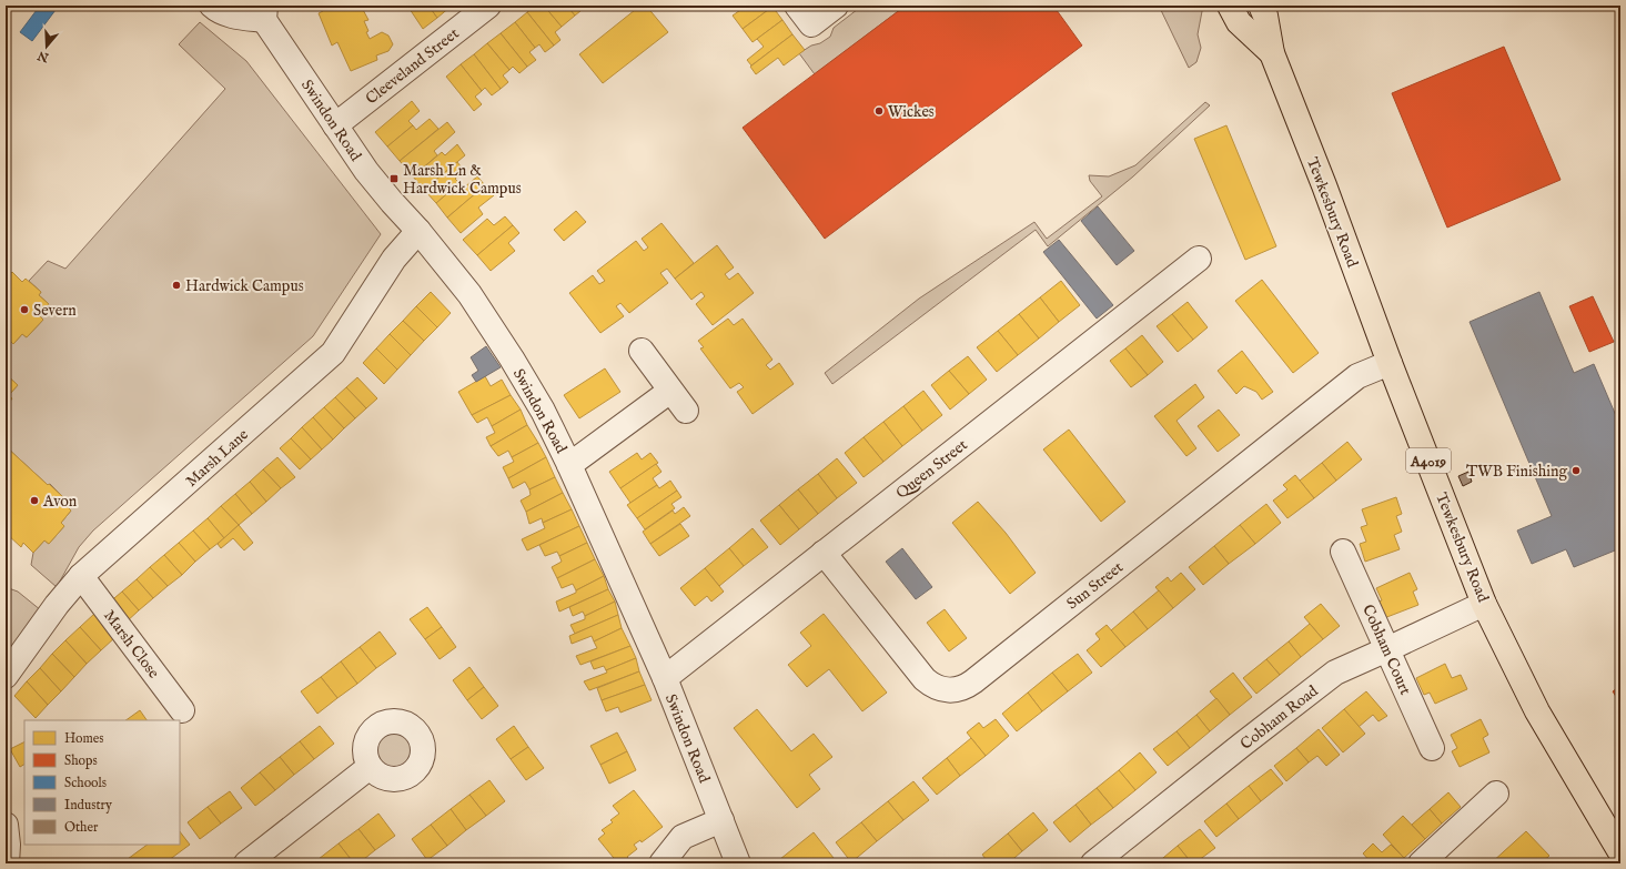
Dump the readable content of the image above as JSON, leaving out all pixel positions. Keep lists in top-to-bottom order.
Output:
{
  "streets": {
    "highway": ["Tewkesbury Road", "A4019"],
    "street": [
      "Cleeveland Street",
      "Swindon Road",
      "Marsh Lane",
      "Queen Street",
      "Sun Street",
      "Marsh Close",
      "Cobham Court",
      "Cobham Road"
    ]
  },
  "crossings": [
    ["Cleeveland Street", "Swindon Road"],
    ["Swindon Road", "Marsh Lane"],
    ["Swindon Road", "Queen Street"],
    ["Tewkesbury Road", "Sun Street"],
    ["Tewkesbury Road", "Cobham Road"],
    ["Marsh Lane", "Marsh Close"],
    ["Queen Street", "Sun Street"],
    ["Cobham Court", "Cobham Road"]
  ],
  "places": {
    "other": [
      "Wickes",
      "Hardwick Campus",
      "Severn",
      "TWB Finishing",
      "Avon"
    ],
    "transit": ["Marsh Ln & Hardwick Campus"]
  },
  "legend": [
    "Homes",
    "Shops",
    "Schools",
    "Industry",
    "Other"
  ],
  "north": "bottom"
}
